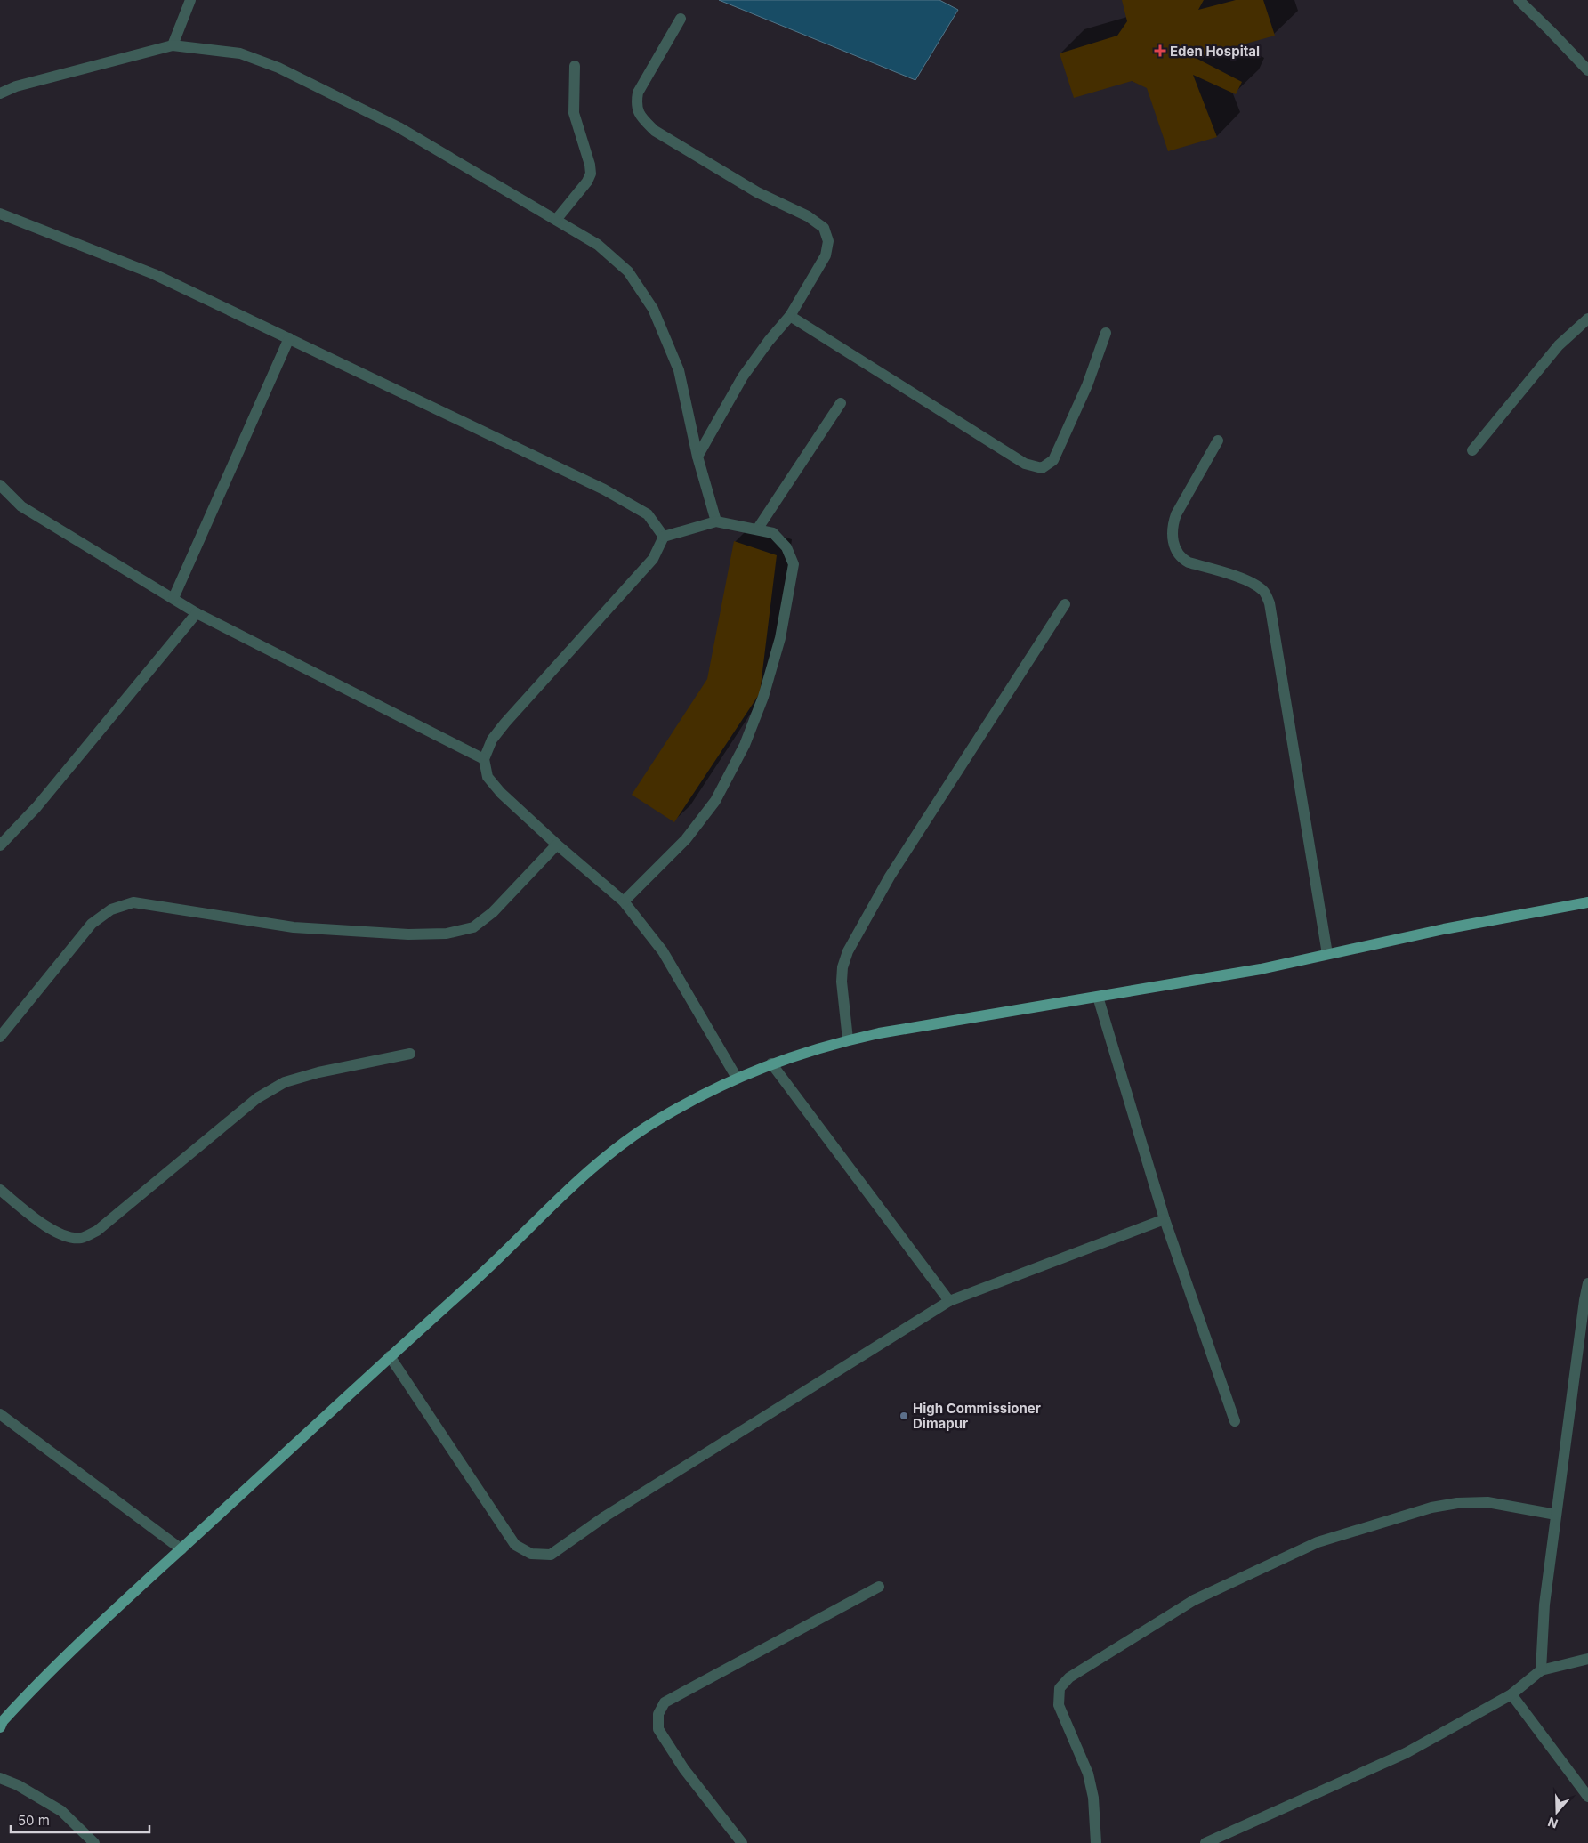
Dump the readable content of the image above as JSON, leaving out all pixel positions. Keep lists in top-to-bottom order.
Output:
{
  "places": {
    "health": ["Eden Hospital"],
    "other": ["High Commissioner Dimapur"]
  },
  "scale_bar": "50 m",
  "north": "bottom"
}
